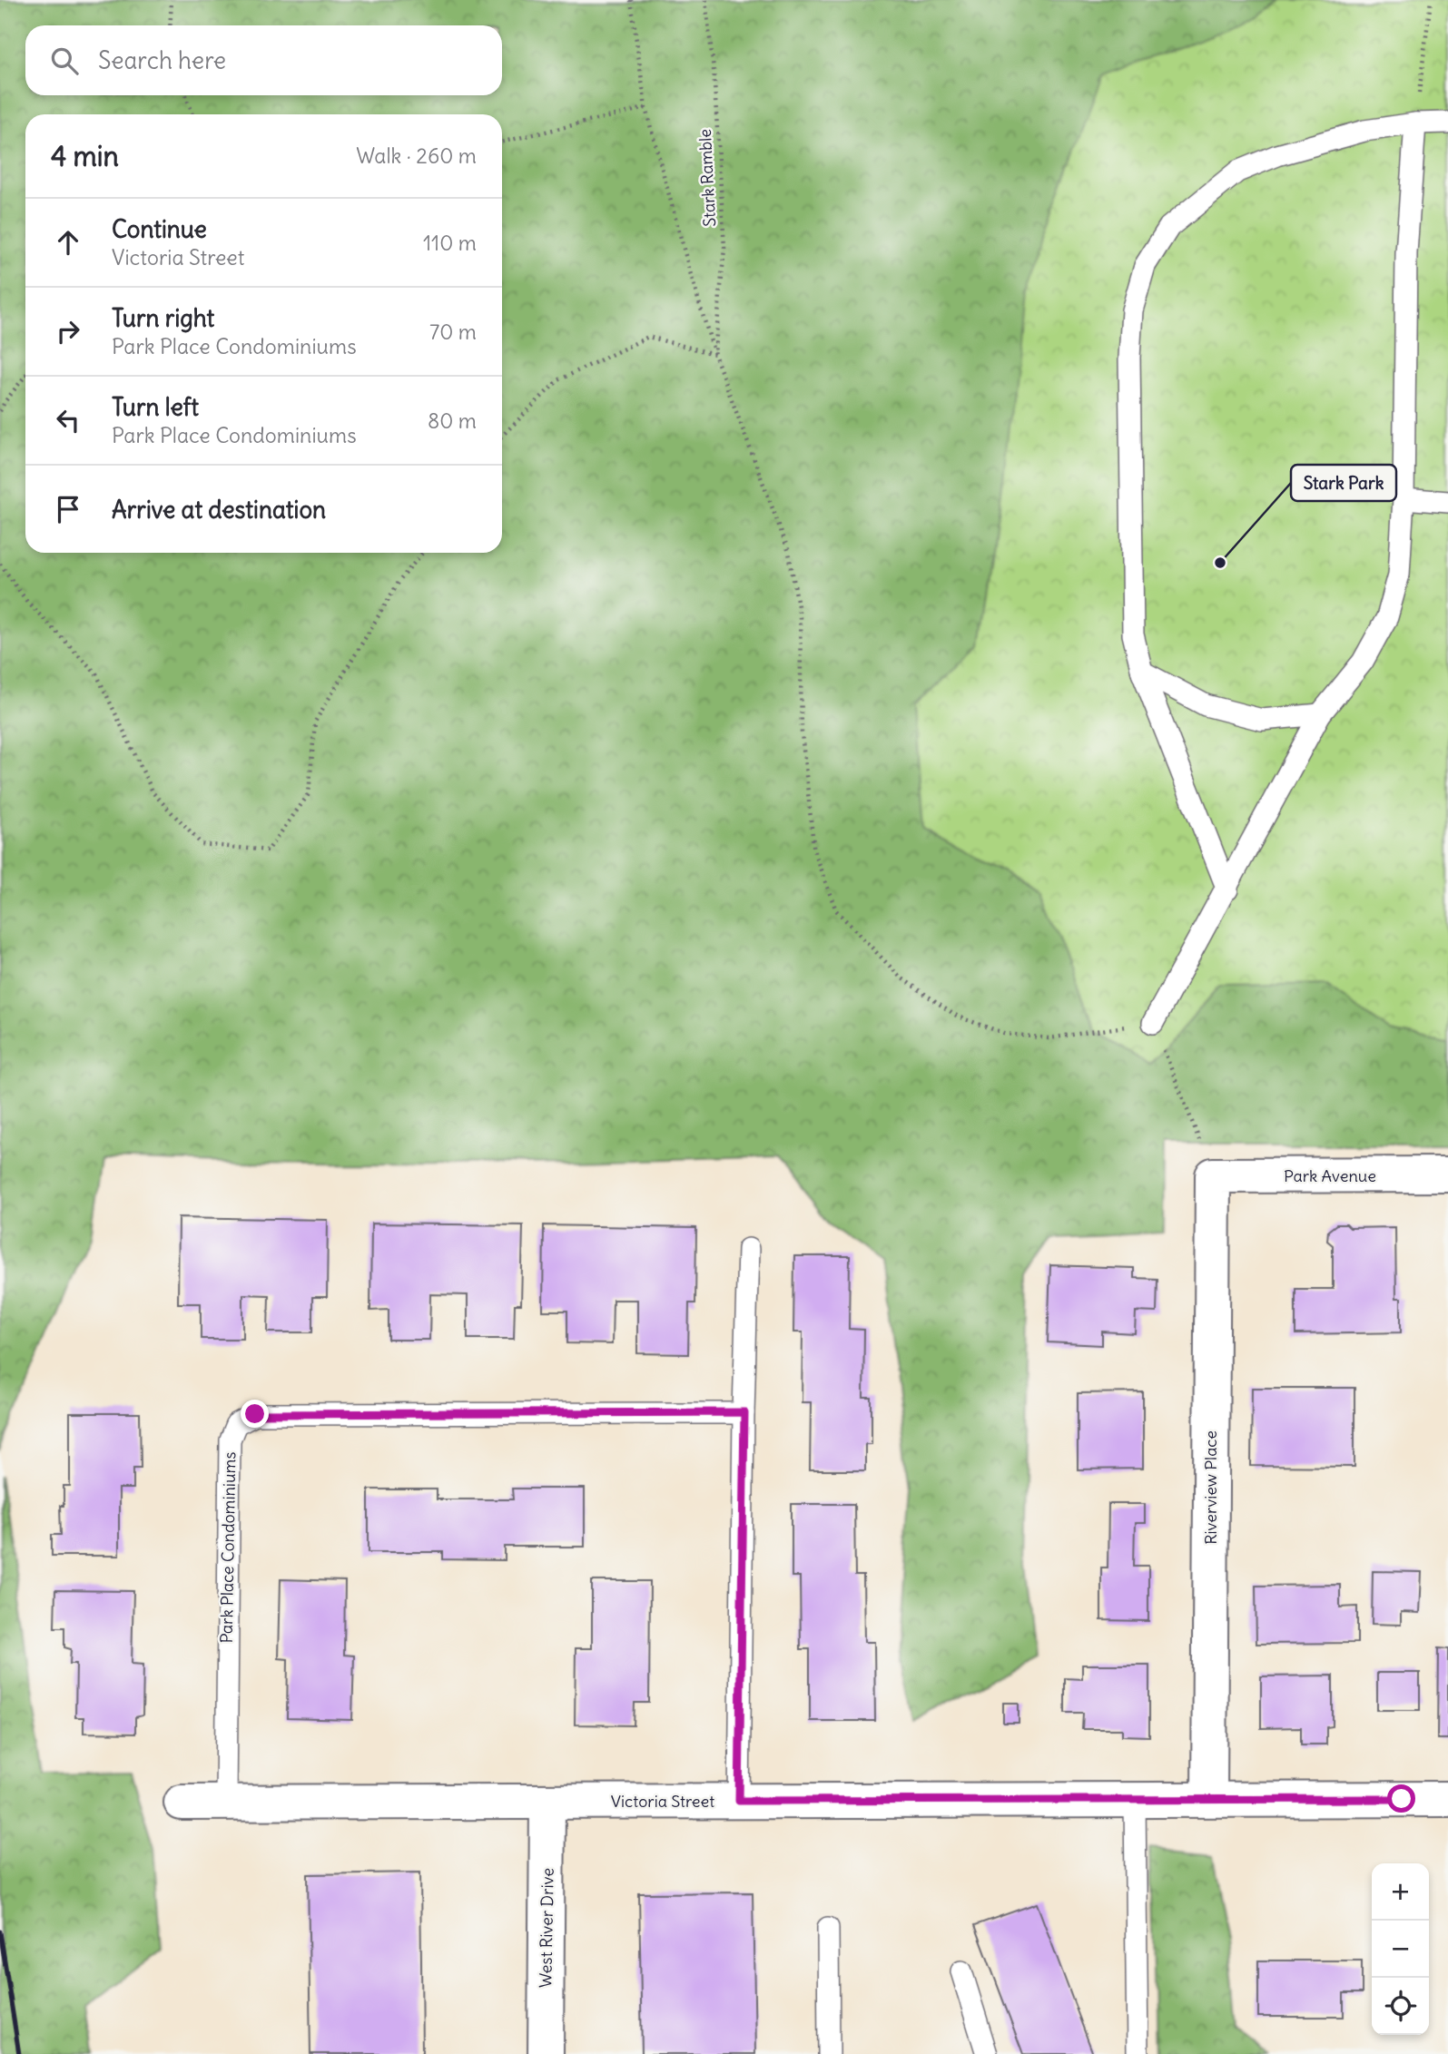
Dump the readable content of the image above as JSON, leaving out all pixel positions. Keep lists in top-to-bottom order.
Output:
{
  "streets": {
    "street": [
      "Park Avenue",
      "Riverview Place",
      "Victoria Street",
      "West River Drive"
    ],
    "lane": ["Park Place Condominiums"],
    "path": ["Stark Ramble"]
  },
  "crossings": [
    ["Park Avenue", "Riverview Place"],
    ["Riverview Place", "Victoria Street"],
    ["Park Place Condominiums", "Victoria Street"],
    ["Victoria Street", "West River Drive"]
  ],
  "places": ["Stark Park"],
  "page": {
    "search": "Search here",
    "heading": ["4 min", "Walk · 260 m"],
    "list": [
      ["Continue", "Victoria Street", "110 m"],
      ["Turn right", "Park Place Condominiums", "70 m"],
      ["Turn left", "Park Place Condominiums", "80 m"],
      "Arrive at destination"
    ],
    "map_buttons": ["+", "−"]
  }
}
